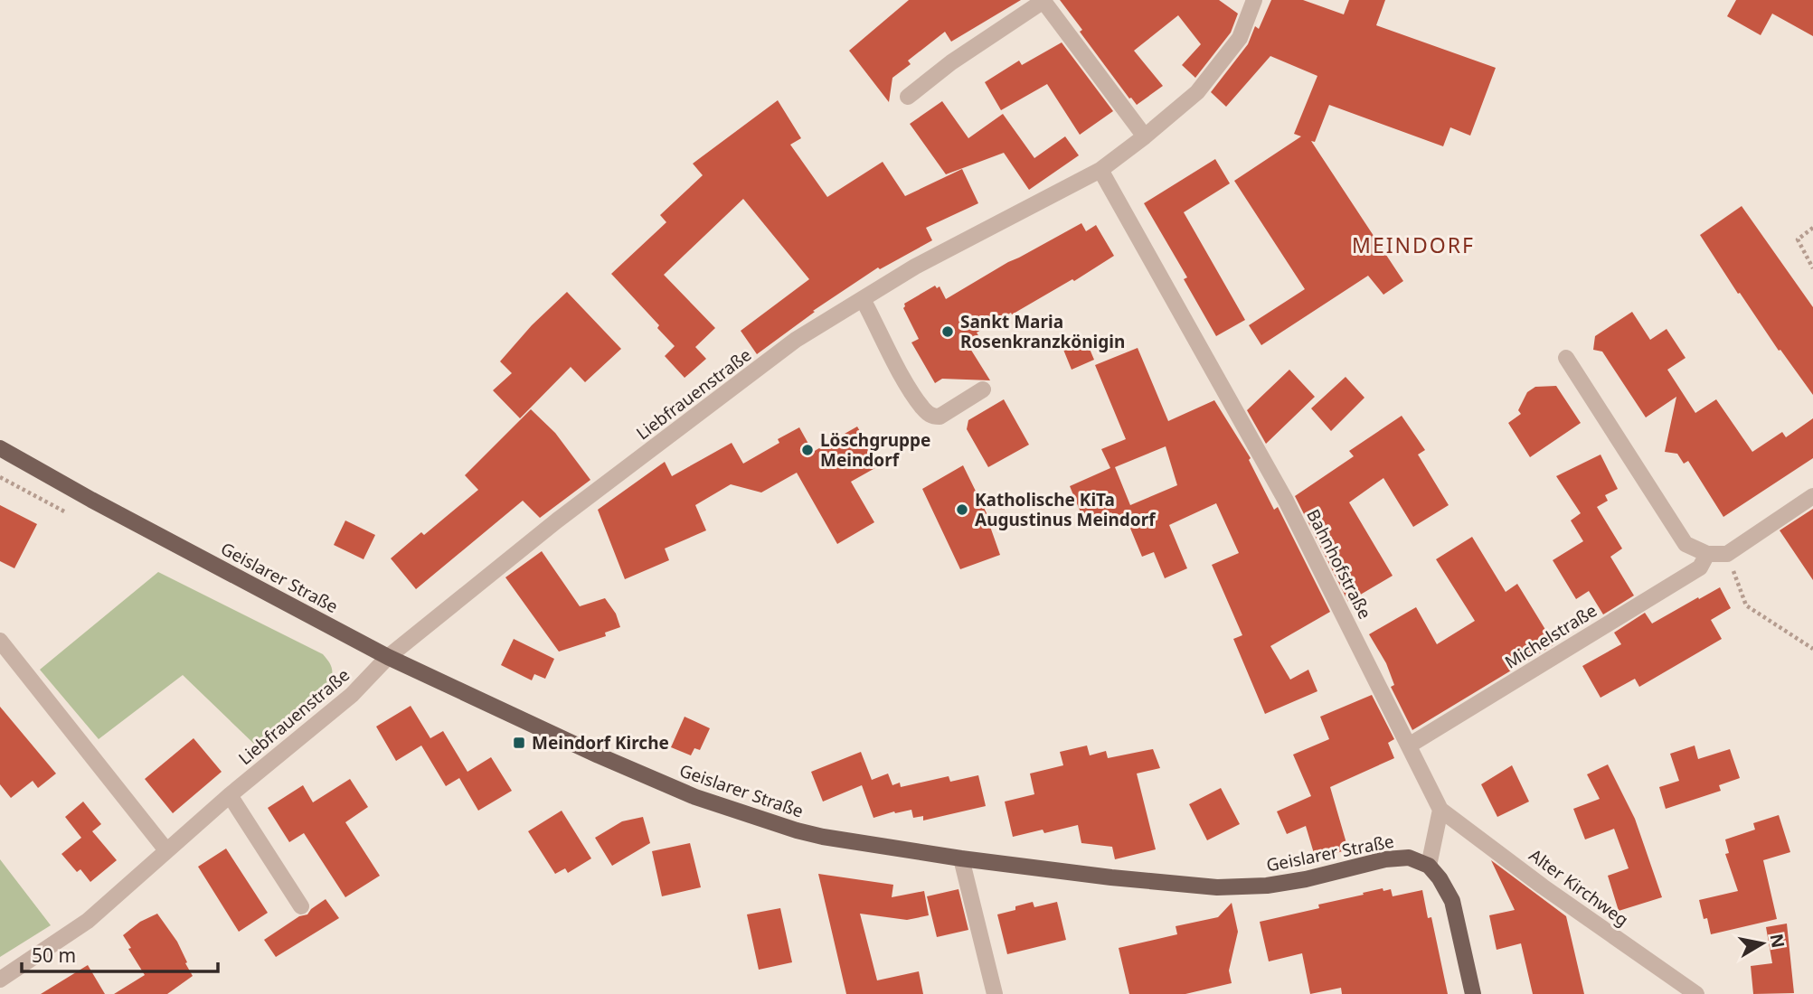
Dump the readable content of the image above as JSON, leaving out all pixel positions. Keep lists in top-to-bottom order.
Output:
{
  "streets": {
    "main road": ["Geislarer Straße"],
    "street": [
      "Liebfrauenstraße",
      "Bahnhofstraße",
      "Michelstraße",
      "Alter Kirchweg"
    ]
  },
  "crossings": [
    ["Liebfrauenstraße", "Bahnhofstraße"],
    ["Liebfrauenstraße", "Geislarer Straße"],
    ["Bahnhofstraße", "Michelstraße"],
    ["Bahnhofstraße", "Alter Kirchweg"]
  ],
  "districts": ["MEINDORF"],
  "places": {
    "other": ["Sankt Maria Rosenkranzkönigin", "Löschgruppe Meindorf", "Katholische KiTa Augustinus Meindorf"],
    "transit": ["Meindorf Kirche"]
  },
  "scale_bar": "50 m",
  "north": "right"
}
